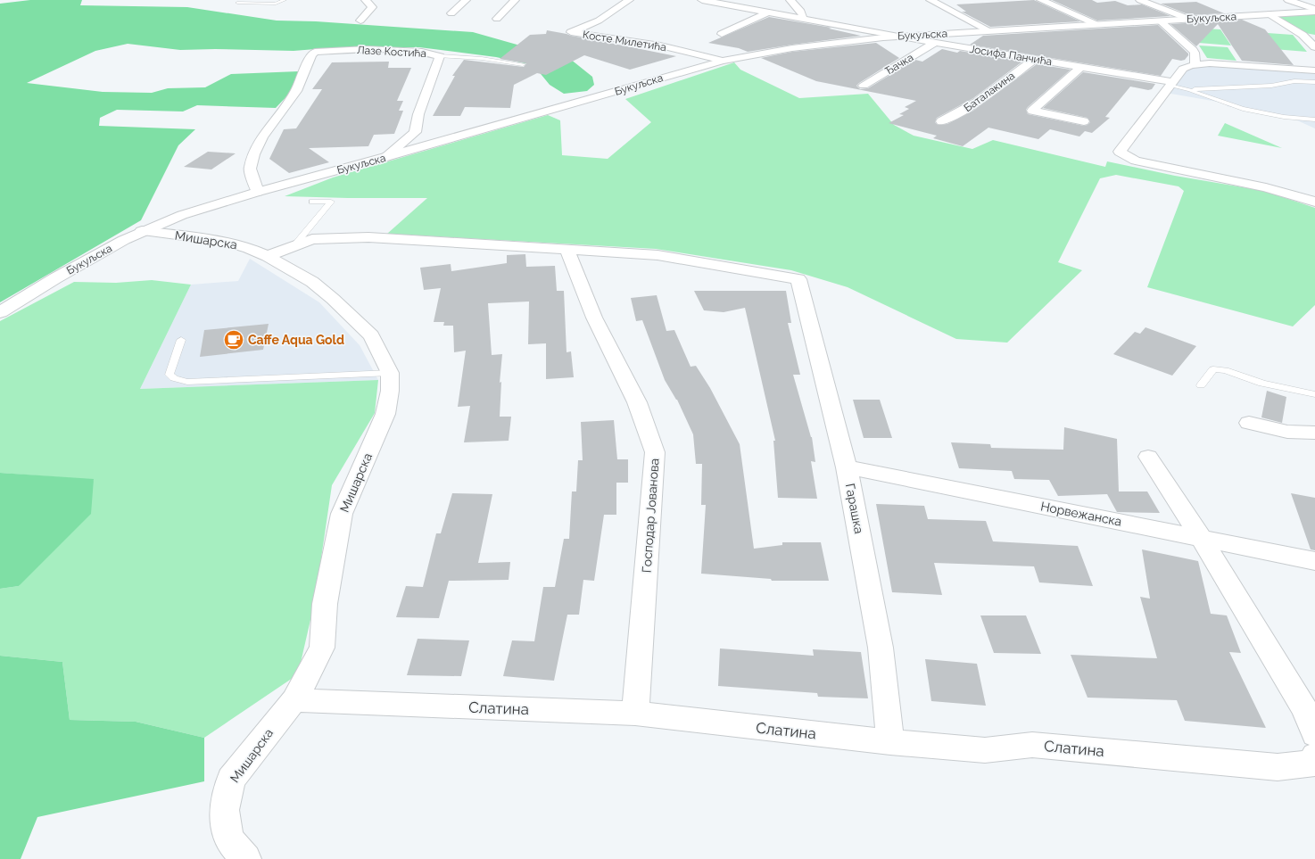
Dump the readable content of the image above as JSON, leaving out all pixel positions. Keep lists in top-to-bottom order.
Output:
{
  "streets": {
    "street": [
      "Букуљска",
      "Косте Милетића",
      "Лазе Костића",
      "Јосифа Панчића",
      "Ђачка",
      "Баталакина",
      "Мишарска",
      "Гарашка",
      "Норвежанска",
      "Господар Јованова",
      "Слатина"
    ]
  },
  "crossings": [
    ["Букуљска", "Косте Милетића"],
    ["Букуљска", "Лазе Костића"],
    ["Букуљска", "Јосифа Панчића"],
    ["Букуљска", "Мишарска"],
    ["Јосифа Панчића", "Ђачка"],
    ["Јосифа Панчића", "Баталакина"],
    ["Мишарска", "Слатина"],
    ["Гарашка", "Норвежанска"],
    ["Гарашка", "Господар Јованова"],
    ["Гарашка", "Слатина"],
    ["Господар Јованова", "Слатина"]
  ],
  "places": {
    "cafe": ["Caffe Aqua Gold"]
  }
}
